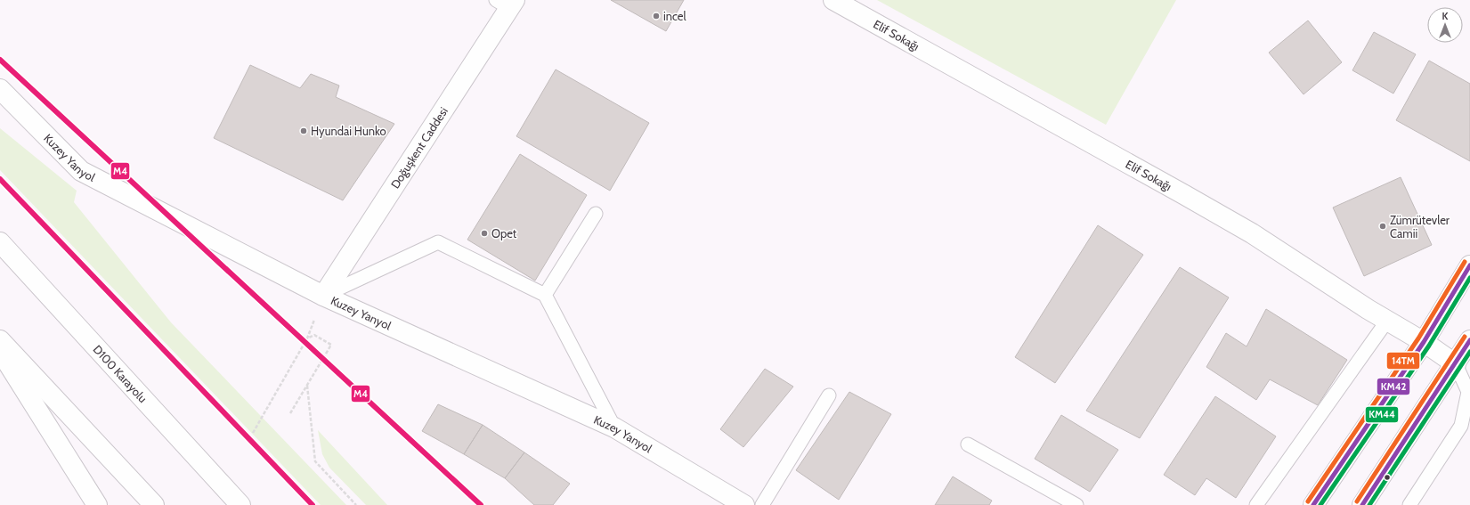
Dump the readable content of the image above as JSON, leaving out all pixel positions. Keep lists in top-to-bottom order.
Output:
{
  "streets": {
    "main road": [
      "Elif Sokağı",
      "Doğuşkent Caddesi",
      "Kuzey Yanyol",
      "D100 Karayolu"
    ]
  },
  "crossings": [
    ["Doğuşkent Caddesi", "Kuzey Yanyol"]
  ],
  "places": [
    "incel",
    "Hyundai Hunko",
    "Zümrütevler Camii",
    "Opet"
  ],
  "lines": [
    "transit line M4",
    "transit line 14TM",
    "transit line KM42",
    "transit line KM44"
  ],
  "north": "top"
}
